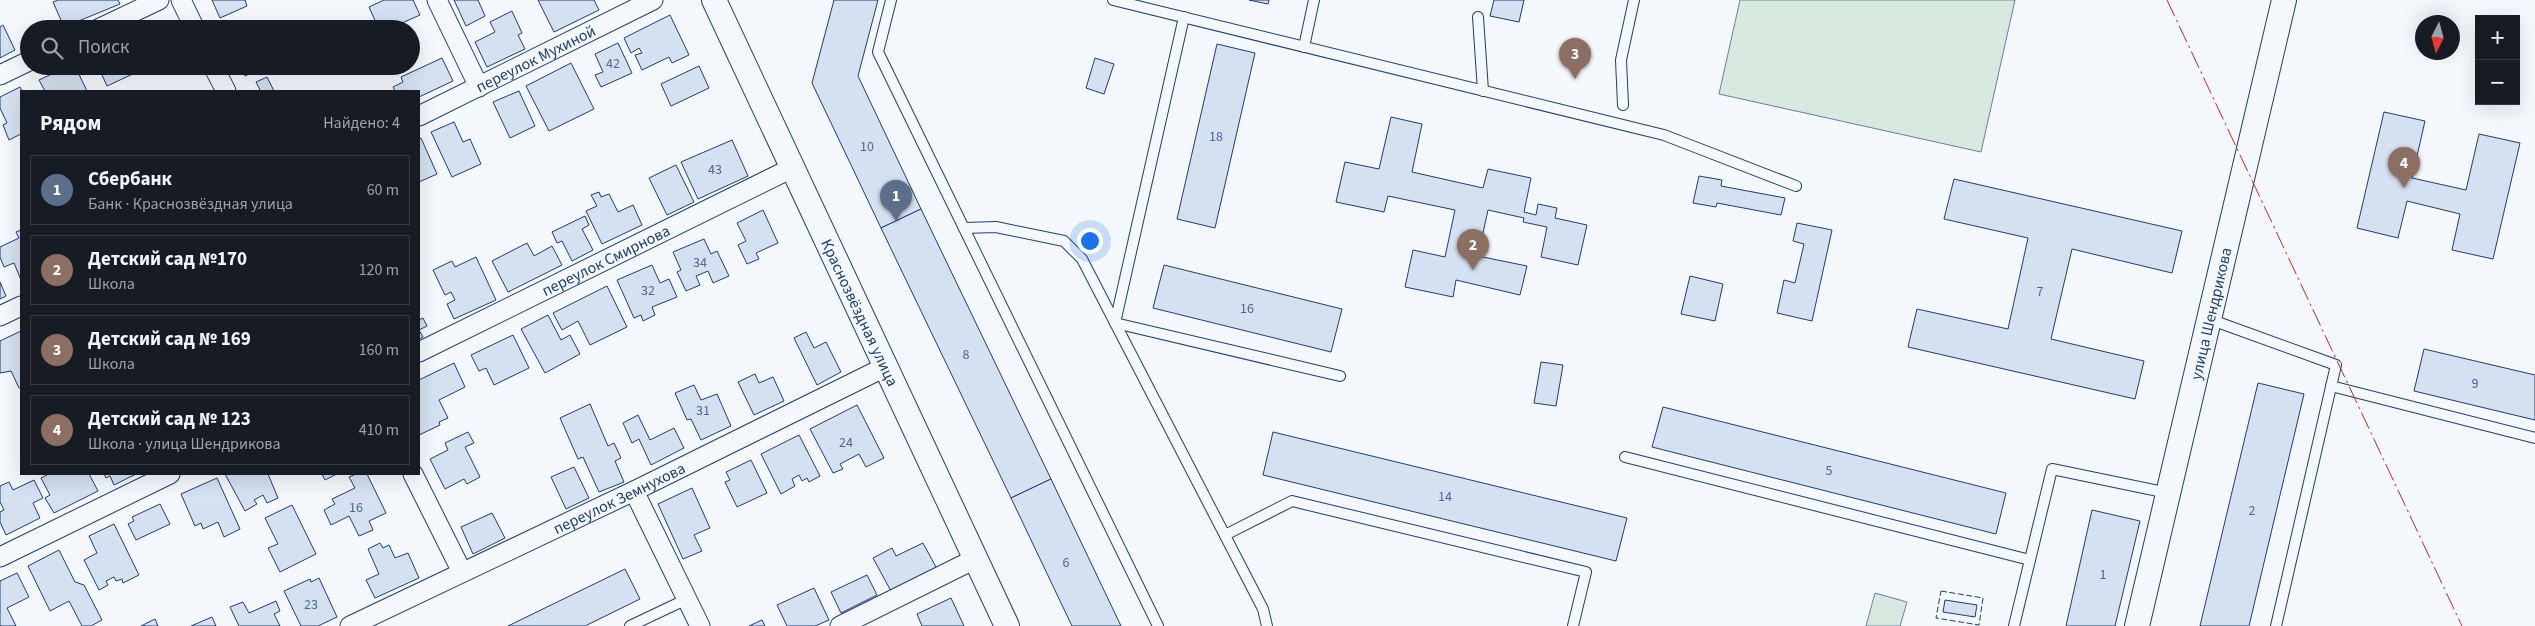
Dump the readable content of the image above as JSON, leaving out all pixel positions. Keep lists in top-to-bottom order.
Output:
{
  "streets": {
    "street": [
      "переулок Мухиной",
      "переулок Смирнова",
      "Краснозвёздная улица",
      "улица Шендрикова",
      "переулок Земнухова"
    ]
  },
  "crossings": [
    ["переулок Смирнова", "Краснозвёздная улица"],
    ["Краснозвёздная улица", "переулок Земнухова"]
  ],
  "house_numbers": [
    "42",
    "18",
    "10",
    "43",
    "34",
    "32",
    "7",
    "16",
    "8",
    "9",
    "31",
    "24",
    "5",
    "14",
    "16",
    "2",
    "6",
    "1",
    "23"
  ],
  "north": "bottom",
  "page": {
    "map_buttons": ["+", "−"],
    "search": "Поиск",
    "pins": [
      "3",
      "4",
      "1",
      "2"
    ],
    "heading": ["Рядом", "Найдено: 4"],
    "list": [
      {
        "mark": "1",
        "name": "Сбербанк",
        "note": "Банк · Краснозвёздная улица",
        "value": "60 m"
      },
      {
        "mark": "2",
        "name": "Детский сад №170",
        "note": "Школа",
        "value": "120 m"
      },
      {
        "mark": "3",
        "name": "Детский сад № 169",
        "note": "Школа",
        "value": "160 m"
      },
      {
        "mark": "4",
        "name": "Детский сад № 123",
        "note": "Школа · улица Шендрикова",
        "value": "410 m"
      }
    ]
  }
}
